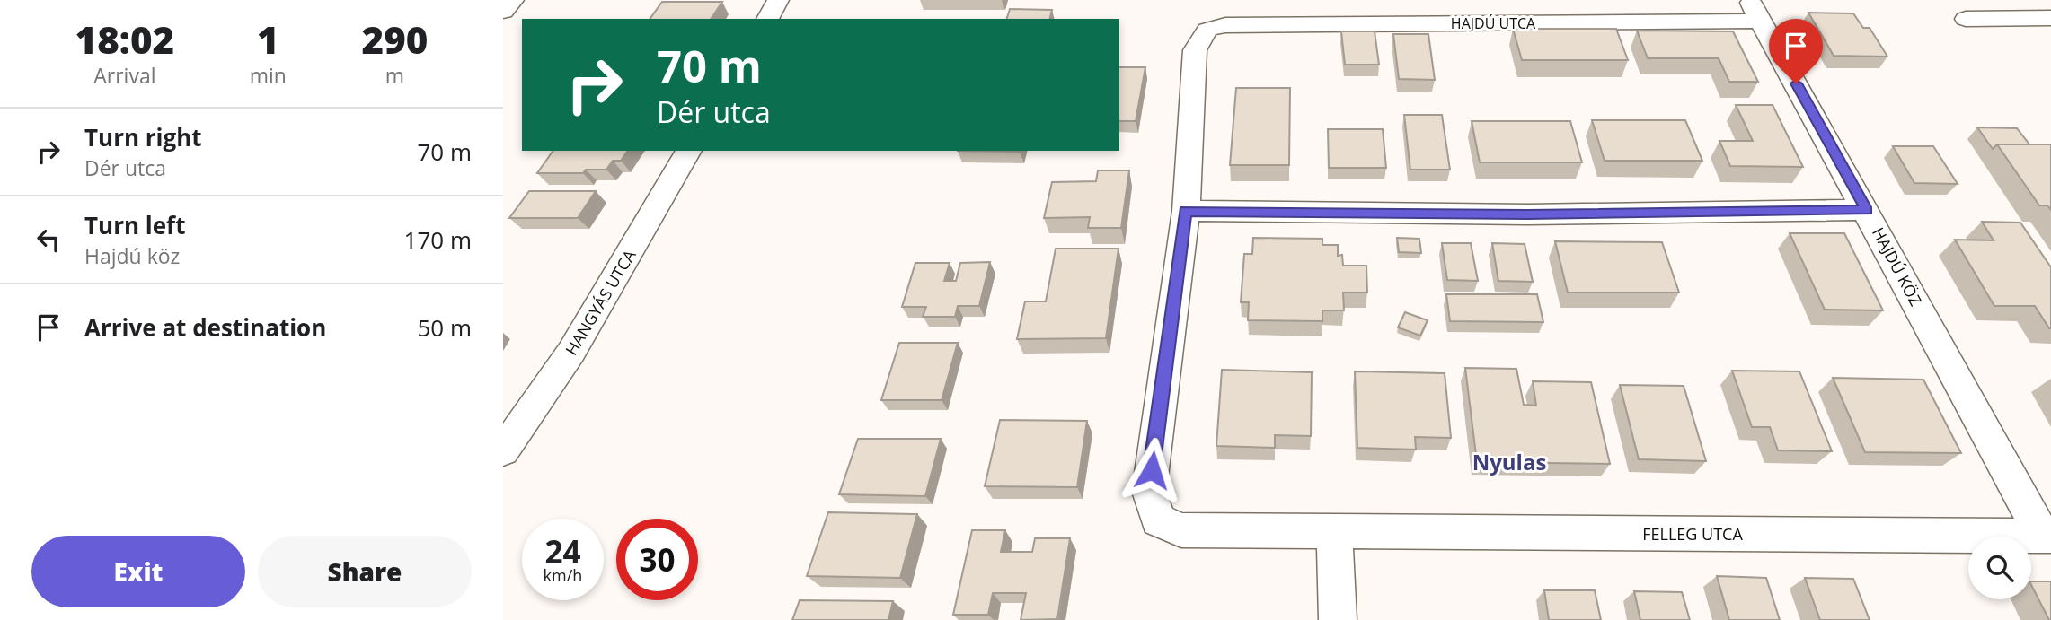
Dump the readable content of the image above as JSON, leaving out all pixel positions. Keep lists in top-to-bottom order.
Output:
{
  "streets": {
    "street": [
      "HAJDÚ UTCA",
      "HAJDÚ KÖZ",
      "HANGYÁS UTCA",
      "FELLEG UTCA"
    ]
  },
  "crossings": [
    ["HAJDÚ UTCA", "HAJDÚ KÖZ"],
    ["HAJDÚ UTCA", "FELLEG UTCA"],
    ["HAJDÚ KÖZ", "FELLEG UTCA"]
  ],
  "districts": ["Nyulas"],
  "page": {
    "eta": [
      "18:02",
      "Arrival",
      "1",
      "min",
      "290",
      "m"
    ],
    "turn": ["70 m", "Dér utca"],
    "list": [
      {
        "name": "Turn right",
        "note": "Dér utca",
        "value": "70 m"
      },
      {
        "name": "Turn left",
        "note": "Hajdú köz",
        "value": "170 m"
      },
      {
        "name": "Arrive at destination",
        "value": "50 m"
      }
    ],
    "speed": "24 km/h",
    "limit": "30",
    "buttons": ["Exit", "Share"]
  }
}
